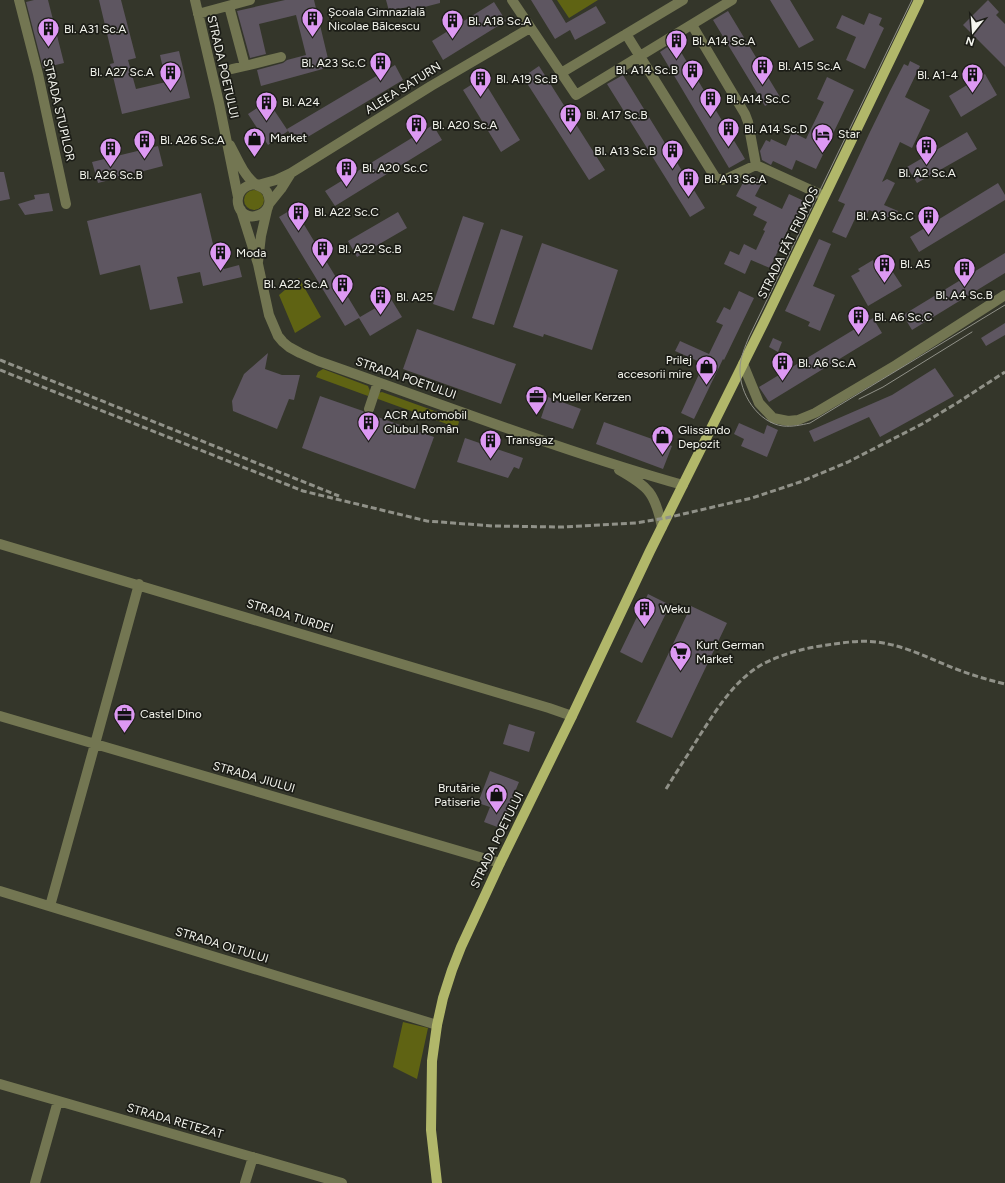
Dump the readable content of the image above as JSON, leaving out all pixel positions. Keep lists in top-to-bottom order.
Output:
{
  "streets": {
    "main road": ["STRADA POETULUI", "STRADA FĂT FRUMOS"],
    "street": [
      "ALEEA SATURN",
      "STRADA STUPILOR",
      "STRADA TURDEI",
      "STRADA JIULUI",
      "STRADA OLTULUI",
      "STRADA RETEZAT"
    ]
  },
  "crossings": [
    ["STRADA POETULUI", "ALEEA SATURN"],
    ["STRADA POETULUI", "STRADA FĂT FRUMOS"],
    ["STRADA POETULUI", "STRADA TURDEI"],
    ["STRADA POETULUI", "STRADA JIULUI"],
    ["STRADA POETULUI", "STRADA OLTULUI"]
  ],
  "places": {
    "building": [
      "Școala Gimnazială Nicolae Bălcescu",
      "Bl. A18 Sc.A",
      "Bl. A31 Sc.A",
      "Bl. A14 Sc.A",
      "Bl. A23 Sc.C",
      "Bl. A15 Sc.A",
      "Bl. A14 Sc.B",
      "Bl. A27 Sc.A",
      "Bl. A1-4",
      "Bl. A19 Sc.B",
      "Bl. A14 Sc.C",
      "Bl. A24",
      "Bl. A17 Sc.B",
      "Bl. A20 Sc.A",
      "Bl. A14 Sc.D",
      "Bl. A26 Sc.A",
      "Bl. A2 Sc.A",
      "Bl. A26 Sc.B",
      "Bl. A13 Sc.B",
      "Bl. A20 Sc.C",
      "Bl. A13 Sc.A",
      "Bl. A22 Sc.C",
      "Bl. A3 Sc.C",
      "Bl. A22 Sc.B",
      "Moda",
      "Bl. A5",
      "Bl. A4 Sc.B",
      "Bl. A22 Sc.A",
      "Bl. A25",
      "Bl. A6 Sc.C",
      "Bl. A6 Sc.A",
      "ACR Automobil Clubul Român",
      "Transgaz",
      "Weku"
    ],
    "hotel": ["Star"],
    "shop": [
      "Market",
      "Prilej accesorii mire",
      "Glissando Depozit",
      "Brutărie Patiserie"
    ],
    "office": ["Mueller Kerzen", "Castel Dino"],
    "supermarket": ["Kurt German Market"]
  },
  "north": "bottom"
}
